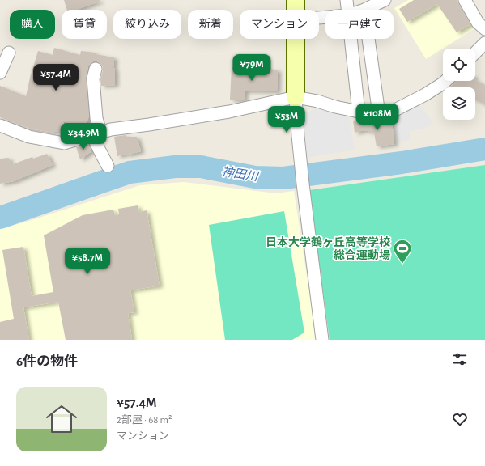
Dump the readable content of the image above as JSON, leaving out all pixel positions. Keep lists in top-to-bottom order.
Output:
{
  "water": ["神田川"],
  "places": {
    "sports": ["日本大学鶴ヶ丘高等学校 総合運動場"]
  },
  "page": {
    "chip": [
      "購入",
      "賃貸",
      "絞り込み",
      "新着",
      "マンション",
      "一戸建て"
    ],
    "price": [
      "¥79M",
      "¥57.4M",
      "¥108M",
      "¥53M",
      "¥34.9M",
      "¥58.7M"
    ],
    "heading": "6件の物件",
    "list": [
      {
        "name": "¥57.4M",
        "note": "2部屋 · 68 m² · マンション"
      }
    ]
  }
}
